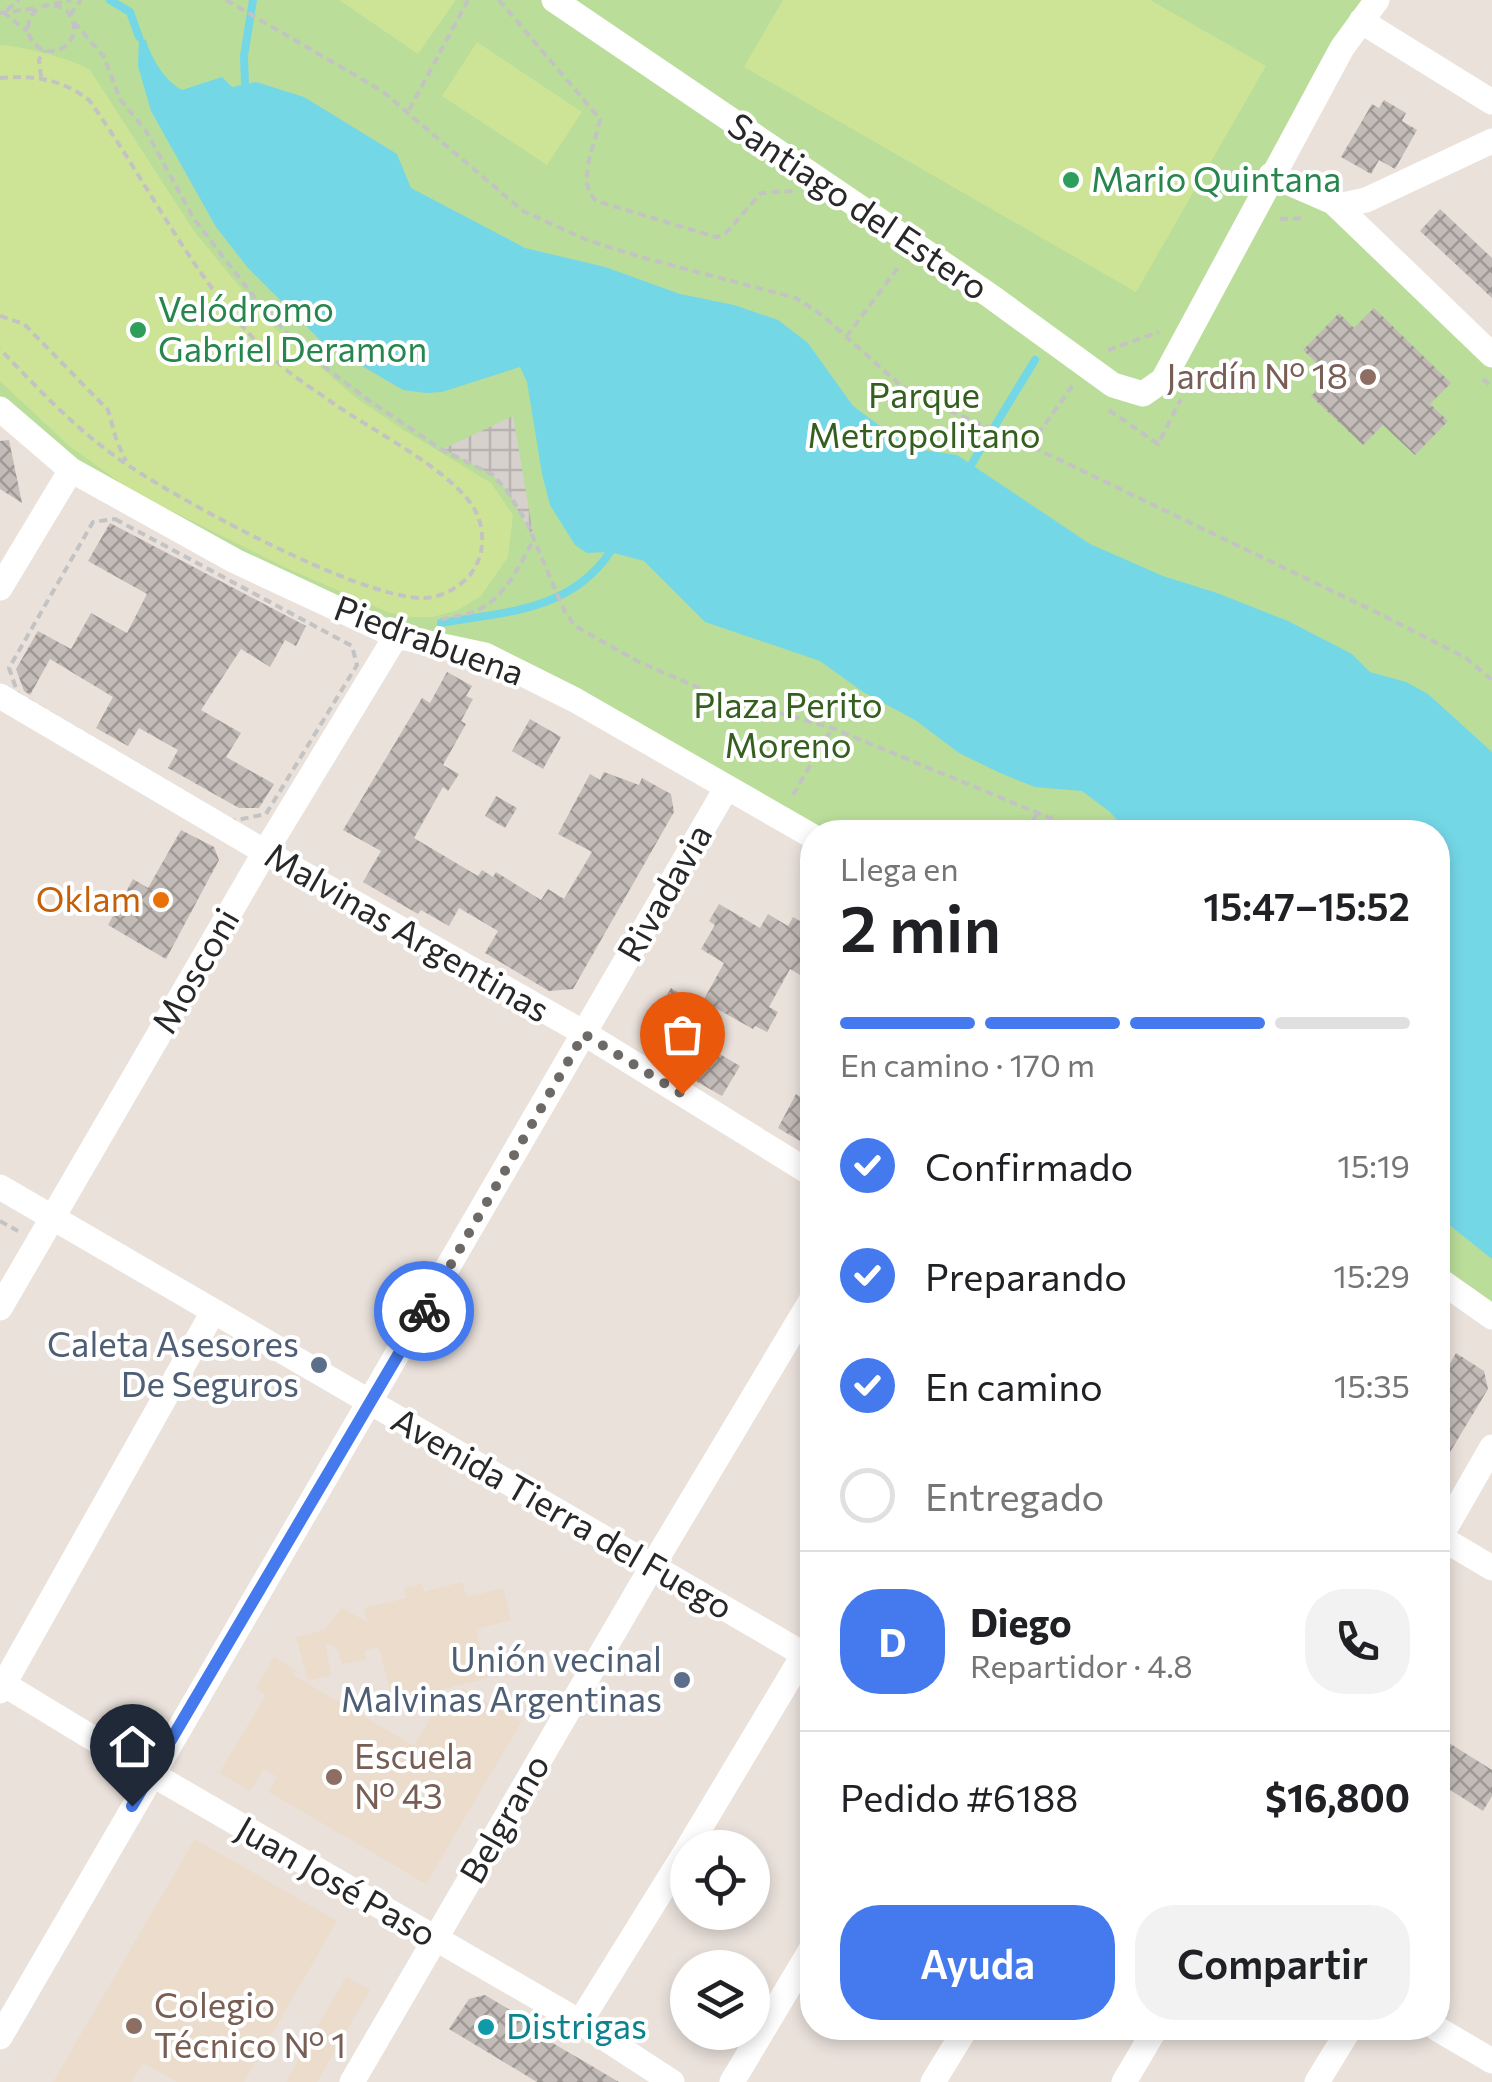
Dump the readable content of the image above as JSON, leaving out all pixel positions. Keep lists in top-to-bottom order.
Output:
{
  "streets": {
    "street": [
      "Santiago del Estero",
      "Piedrabuena",
      "Rivadavia",
      "Malvinas Argentinas",
      "Mosconi",
      "Avenida Tierra del Fuego",
      "Belgrano",
      "Juan José Paso"
    ]
  },
  "crossings": [
    ["Piedrabuena", "Rivadavia"],
    ["Piedrabuena", "Mosconi"],
    ["Rivadavia", "Malvinas Argentinas"],
    ["Rivadavia", "Avenida Tierra del Fuego"],
    ["Rivadavia", "Juan José Paso"],
    ["Malvinas Argentinas", "Mosconi"],
    ["Mosconi", "Avenida Tierra del Fuego"],
    ["Avenida Tierra del Fuego", "Belgrano"],
    ["Belgrano", "Juan José Paso"]
  ],
  "parks": ["Parque Metropolitano", "Plaza Perito Moreno"],
  "places": [
    "Mario Quintana",
    "Velódromo Gabriel Deramon",
    "Jardín Nº 18",
    "Oklam",
    "Caleta Asesores De Seguros",
    "Unión vecinal Malvinas Argentinas",
    "Escuela Nº 43",
    "Colegio Técnico Nº 1",
    "Distrigas"
  ],
  "page": {
    "heading": ["2 min", "Llega en", "15:47–15:52"],
    "panel": [
      "Diego",
      "Repartidor · 4.8",
      "Pedido #6188",
      "$16,800"
    ],
    "bar": "En camino · 170 m",
    "list": [
      ["Confirmado", "15:19"],
      ["Preparando", "15:29"],
      ["En camino", "15:35"],
      "Entregado"
    ],
    "round": "D",
    "buttons": ["Ayuda", "Compartir"]
  }
}
